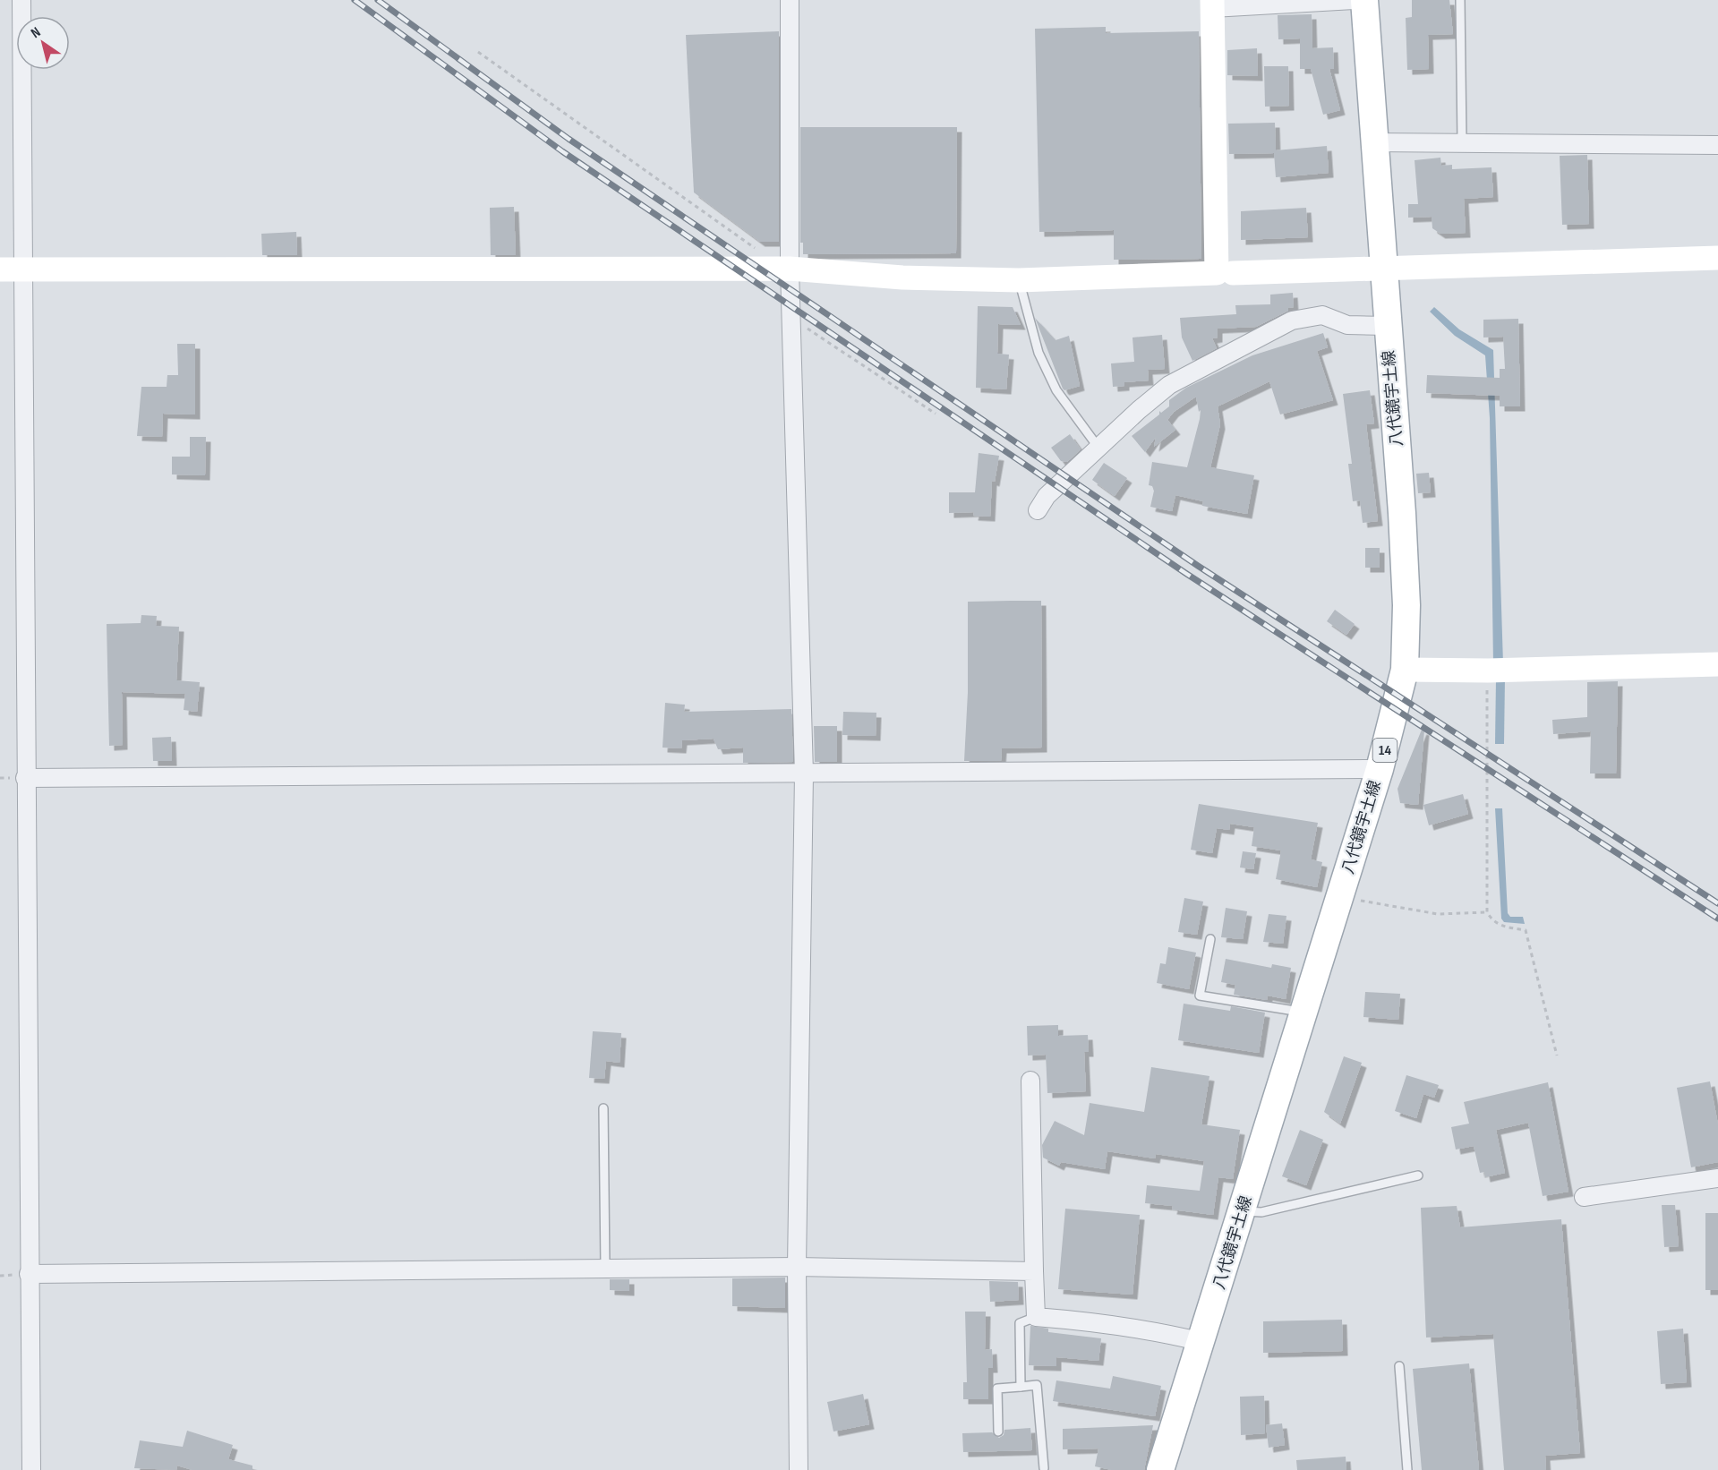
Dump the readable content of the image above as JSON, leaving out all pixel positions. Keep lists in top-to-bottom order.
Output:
{
  "streets": {
    "main road": ["八代鏡宇土線", "14"]
  },
  "north": "top left"
}
